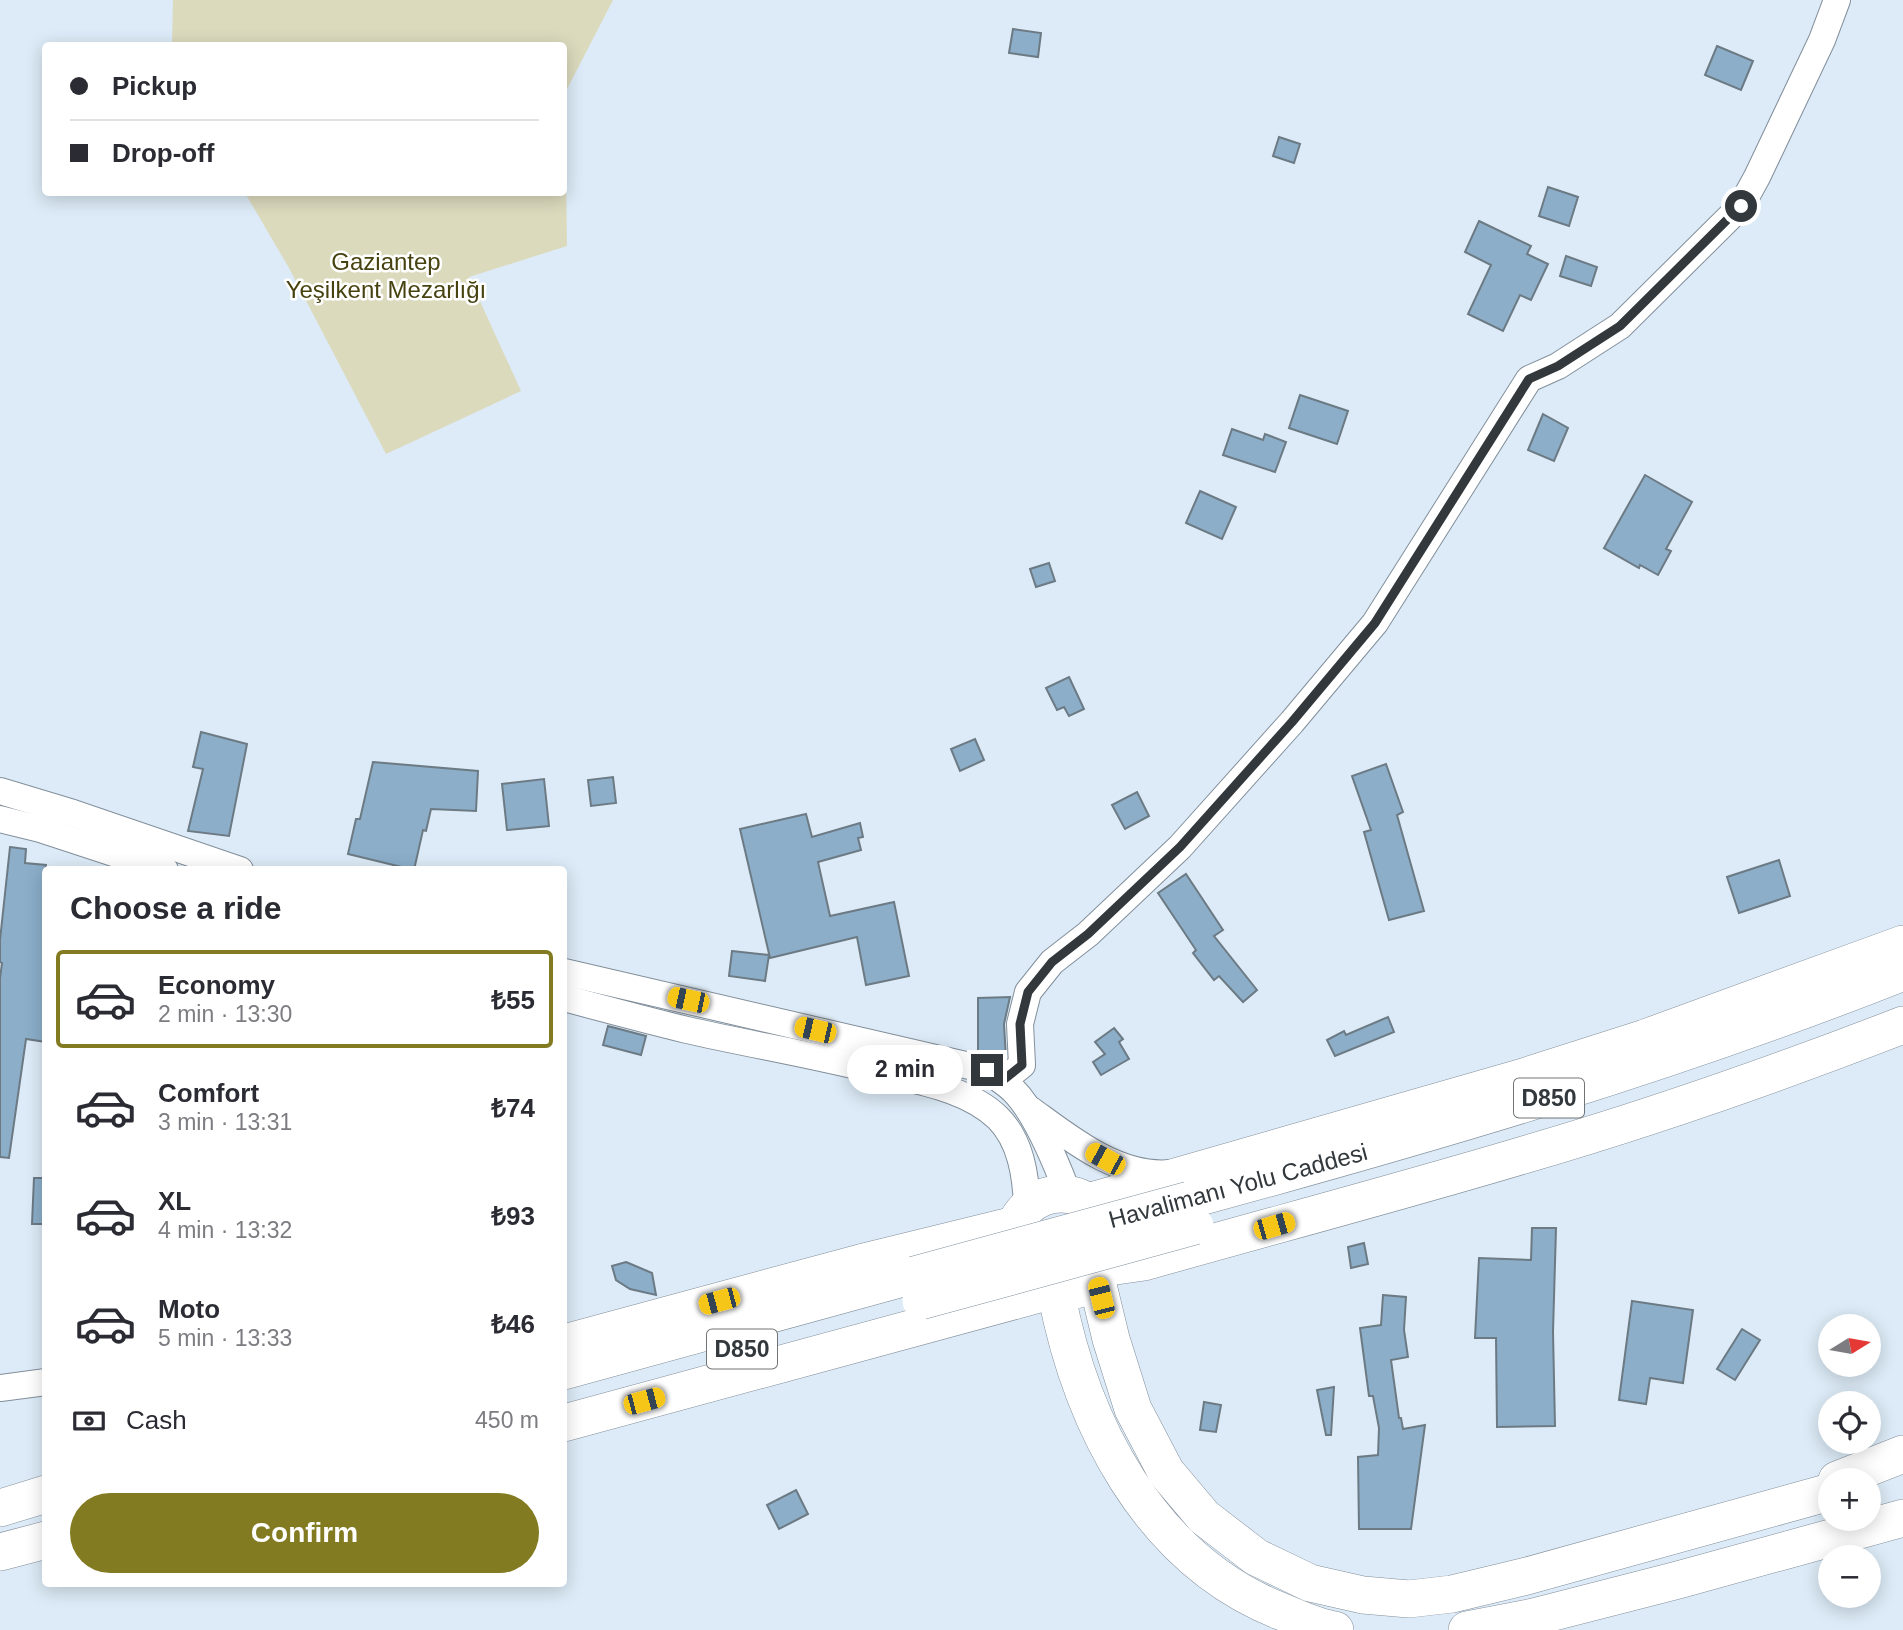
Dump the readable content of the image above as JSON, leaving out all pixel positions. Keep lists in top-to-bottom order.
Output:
{
  "streets": {
    "highway": ["D850", "Havalimanı Yolu Caddesi"]
  },
  "parks": ["Gaziantep Yeşilkent Mezarlığı"],
  "north": "right",
  "page": {
    "banner": ["Pickup", "Drop-off"],
    "heading": "Choose a ride",
    "list": [
      {
        "name": "Economy",
        "note": "2 min · 13:30",
        "value": "₺55"
      },
      {
        "name": "Comfort",
        "note": "3 min · 13:31",
        "value": "₺74"
      },
      {
        "name": "XL",
        "note": "4 min · 13:32",
        "value": "₺93"
      },
      {
        "name": "Moto",
        "note": "5 min · 13:33",
        "value": "₺46"
      }
    ],
    "bubble": "2 min",
    "map_buttons": ["+", "−"],
    "pay": ["Cash", "450 m"],
    "buttons": "Confirm"
  }
}
